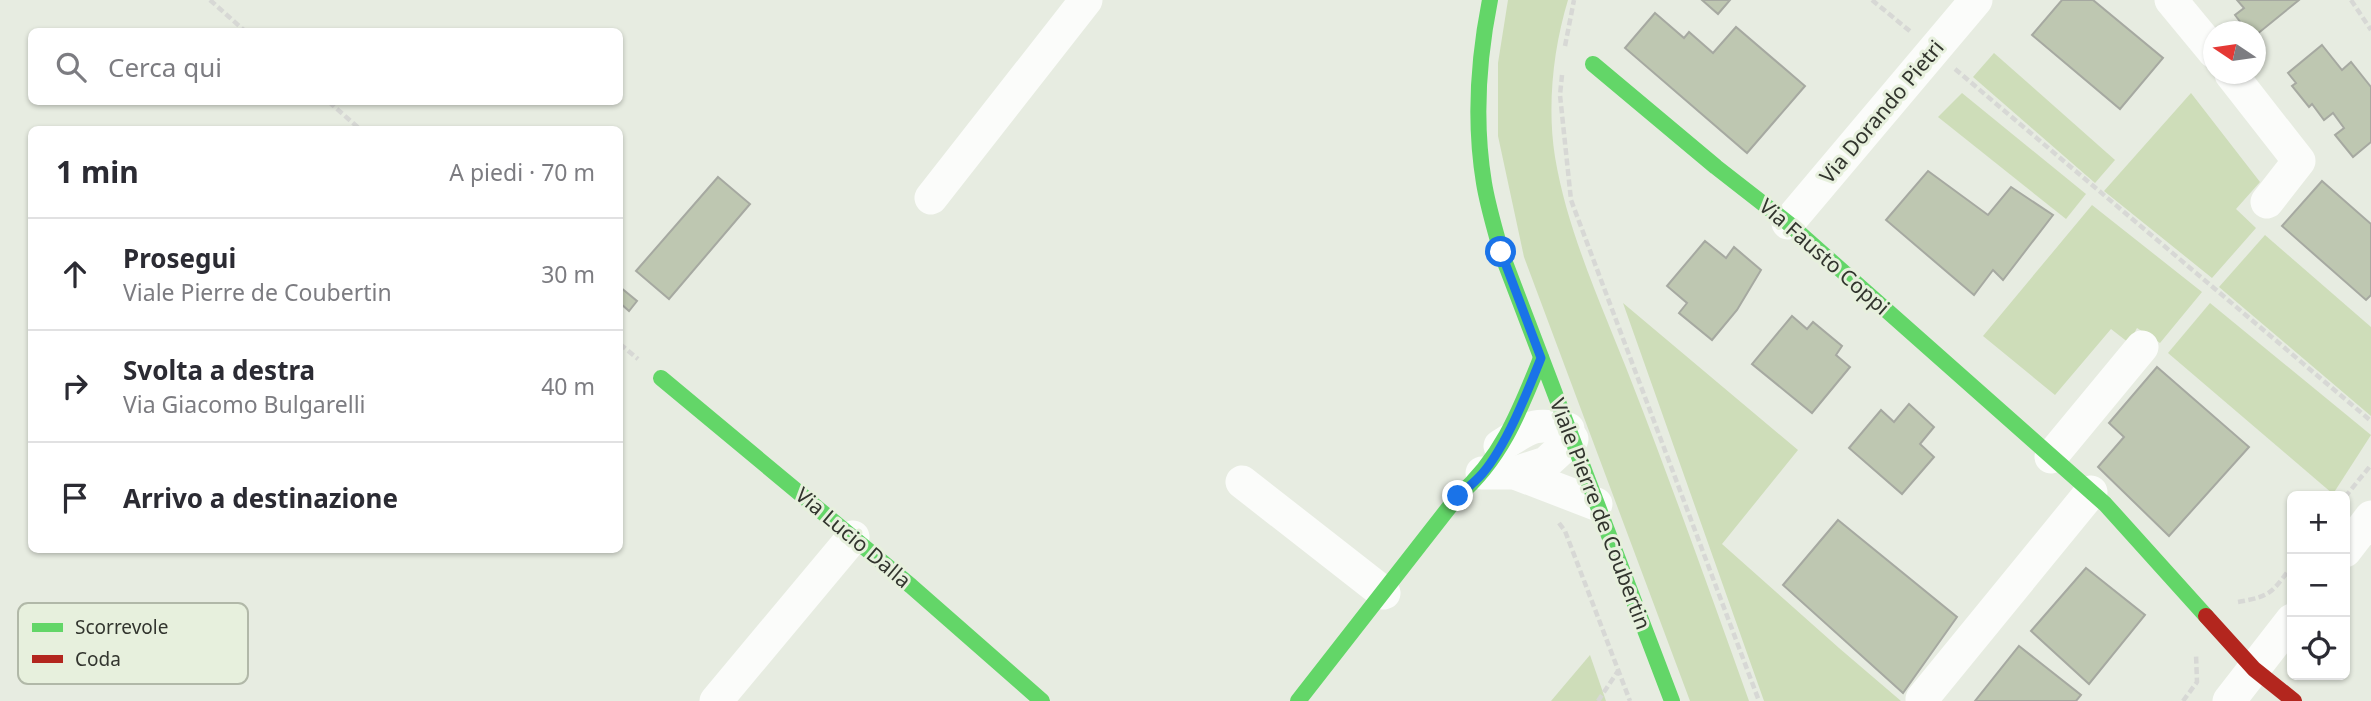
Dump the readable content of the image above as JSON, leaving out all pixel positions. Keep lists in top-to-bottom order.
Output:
{
  "streets": {
    "street": [
      "Via Dorando Pietri",
      "Via Fausto Coppi",
      "Viale Pierre de Coubertin",
      "Via Lucio Dalla"
    ]
  },
  "crossings": [
    ["Via Dorando Pietri", "Via Fausto Coppi"]
  ],
  "legend": ["Scorrevole", "Coda"],
  "north": "left",
  "page": {
    "search": "Cerca qui",
    "heading": ["1 min", "A piedi · 70 m"],
    "list": [
      ["Prosegui", "Viale Pierre de Coubertin", "30 m"],
      ["Svolta a destra", "Via Giacomo Bulgarelli", "40 m"],
      "Arrivo a destinazione"
    ],
    "map_buttons": ["+", "−"]
  }
}
